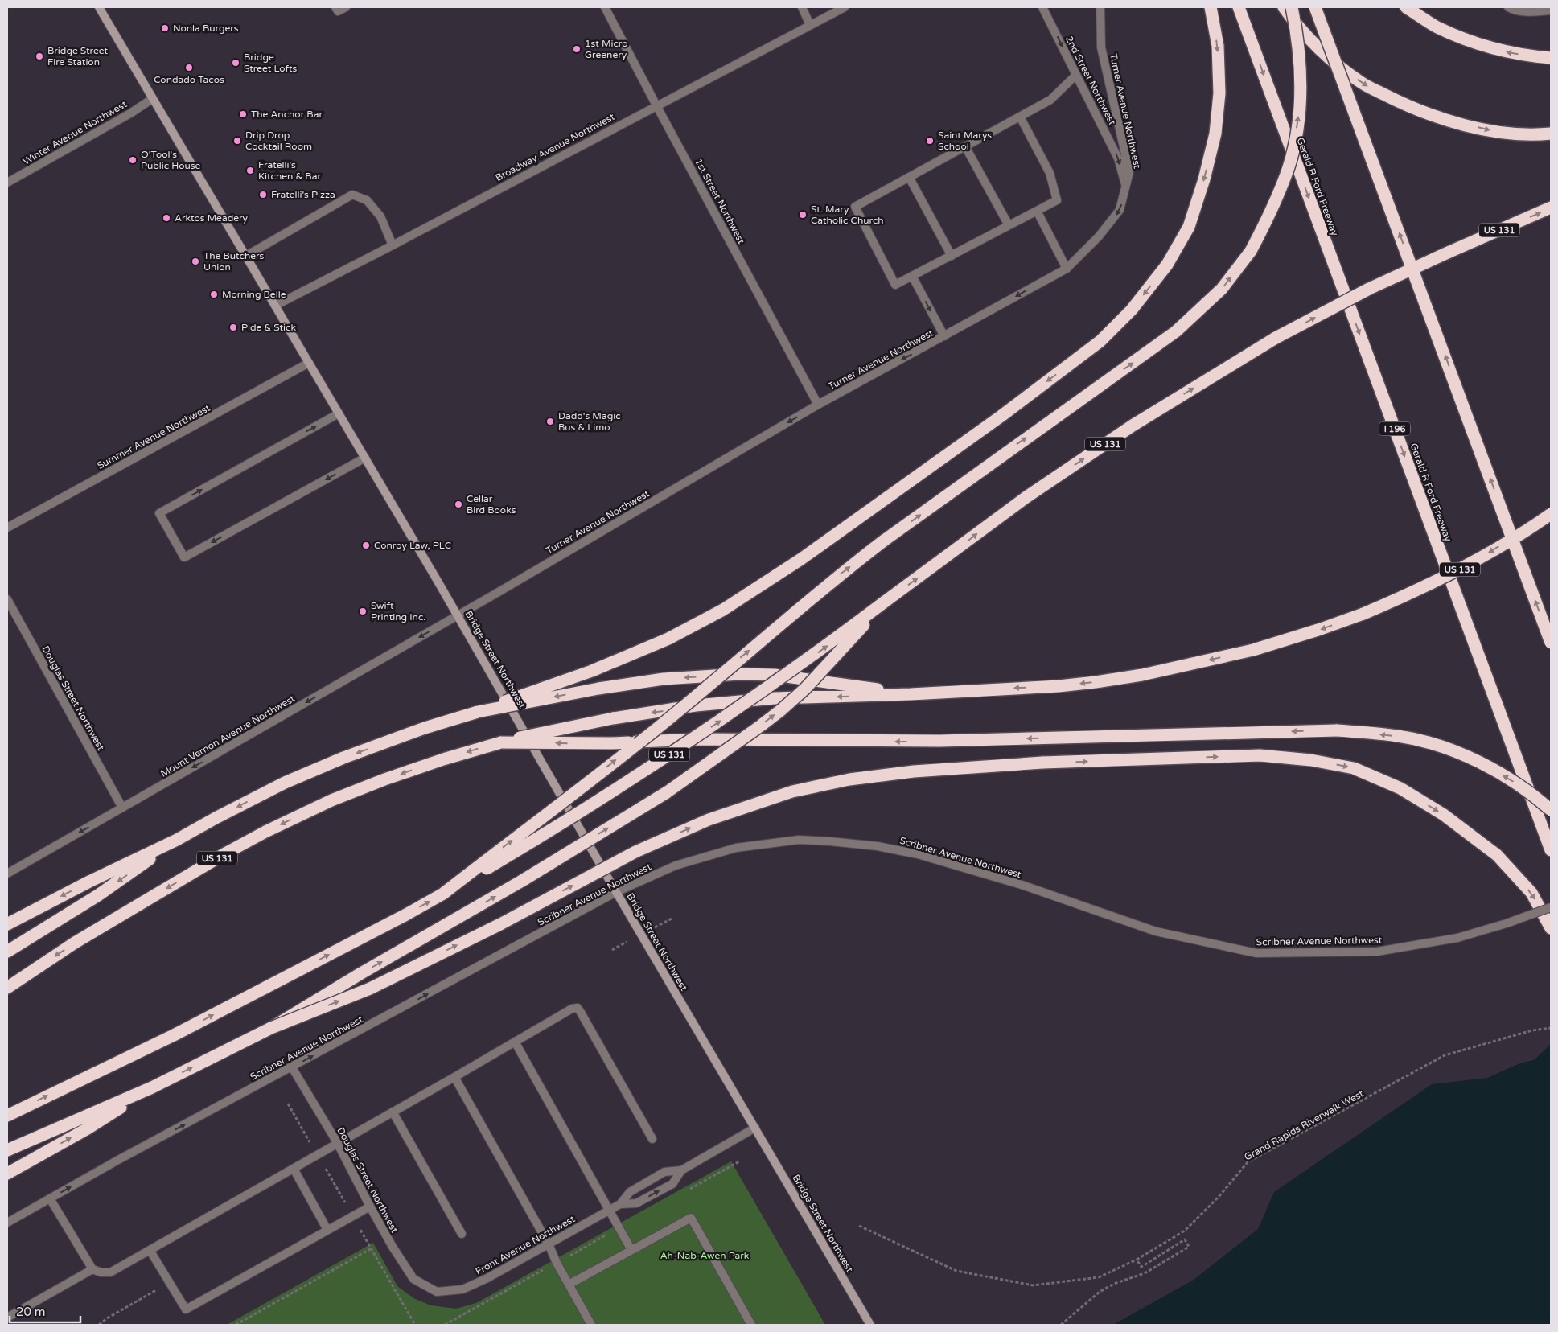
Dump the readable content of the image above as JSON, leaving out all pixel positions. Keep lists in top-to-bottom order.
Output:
{
  "streets": {
    "highway": ["Gerald R Ford Freeway", "US 131", "I 196"],
    "main road": ["Bridge Street Northwest"],
    "street": [
      "2nd Street Northwest",
      "Turner Avenue Northwest",
      "Winter Avenue Northwest",
      "Broadway Avenue Northwest",
      "1st Street Northwest",
      "Summer Avenue Northwest",
      "Douglas Street Northwest",
      "Mount Vernon Avenue Northwest",
      "Scribner Avenue Northwest",
      "Front Avenue Northwest"
    ],
    "path": ["Grand Rapids Riverwalk West"]
  },
  "crossings": [
    ["2nd Street Northwest", "Turner Avenue Northwest"],
    ["Turner Avenue Northwest", "1st Street Northwest"],
    ["Turner Avenue Northwest", "Bridge Street Northwest"],
    ["Turner Avenue Northwest", "Mount Vernon Avenue Northwest"],
    ["Winter Avenue Northwest", "Bridge Street Northwest"],
    ["Broadway Avenue Northwest", "1st Street Northwest"],
    ["Broadway Avenue Northwest", "Bridge Street Northwest"],
    ["Summer Avenue Northwest", "Bridge Street Northwest"],
    ["Bridge Street Northwest", "Mount Vernon Avenue Northwest"],
    ["Bridge Street Northwest", "Scribner Avenue Northwest"],
    ["Bridge Street Northwest", "Front Avenue Northwest"],
    ["Douglas Street Northwest", "Mount Vernon Avenue Northwest"],
    ["Douglas Street Northwest", "Scribner Avenue Northwest"],
    ["Douglas Street Northwest", "Front Avenue Northwest"]
  ],
  "one_way": [
    "2nd Street Northwest",
    "Turner Avenue Northwest",
    "Mount Vernon Avenue Northwest",
    "Scribner Avenue Northwest"
  ],
  "parks": ["Ah-Nab-Awen Park"],
  "places": [
    "Nonla Burgers",
    "1st Micro Greenery",
    "Bridge Street Fire Station",
    "Bridge Street Lofts",
    "Condado Tacos",
    "The Anchor Bar",
    "Drip Drop Cocktail Room",
    "Saint Marys School",
    "O'Tool's Public House",
    "Fratelli's Kitchen & Bar",
    "Fratelli's Pizza",
    "St. Mary Catholic Church",
    "Arktos Meadery",
    "The Butchers Union",
    "Morning Belle",
    "Pide & Stick",
    "Dadd's Magic Bus & Limo",
    "Cellar Bird Books",
    "Conroy Law, PLC",
    "Swift Printing Inc."
  ],
  "scale_bar": "20 m"
}
